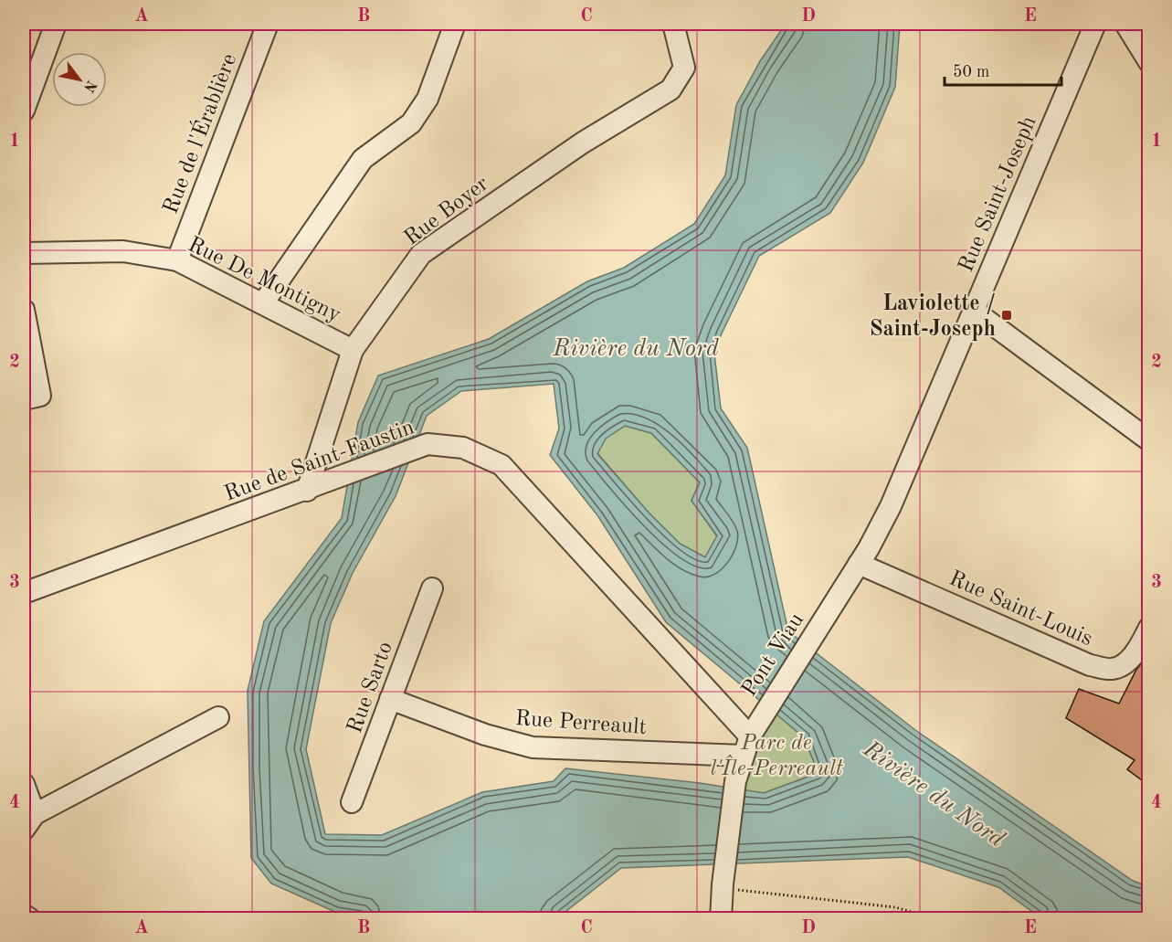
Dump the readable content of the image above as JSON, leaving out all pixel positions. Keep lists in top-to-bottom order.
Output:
{
  "streets": {
    "street": [
      "Rue de l'Érablière",
      "Rue Saint-Joseph",
      "Rue Boyer",
      "Rue De Montigny",
      "Rue de Saint-Faustin",
      "Rue Saint-Louis",
      "Pont Viau",
      "Rue Sarto",
      "Rue Perreault"
    ]
  },
  "crossings": [
    ["Rue de l'Érablière", "Rue De Montigny"],
    ["Rue Saint-Joseph", "Rue Saint-Louis"],
    ["Rue Saint-Joseph", "Pont Viau"],
    ["Rue Boyer", "Rue De Montigny"],
    ["Rue Boyer", "Rue de Saint-Faustin"],
    ["Rue de Saint-Faustin", "Pont Viau"],
    ["Rue de Saint-Faustin", "Rue Perreault"],
    ["Pont Viau", "Rue Perreault"],
    ["Rue Sarto", "Rue Perreault"]
  ],
  "water": ["Rivière du Nord"],
  "parks": ["Parc de l'Île-Perreault"],
  "places": {
    "transit": ["Laviolette / Saint-Joseph"]
  },
  "scale_bar": "50 m",
  "north": "bottom right",
  "grid": {
    "columns": [
      "A",
      "B",
      "C",
      "D",
      "E"
    ],
    "rows": [
      "1",
      "2",
      "3",
      "4"
    ]
  }
}
